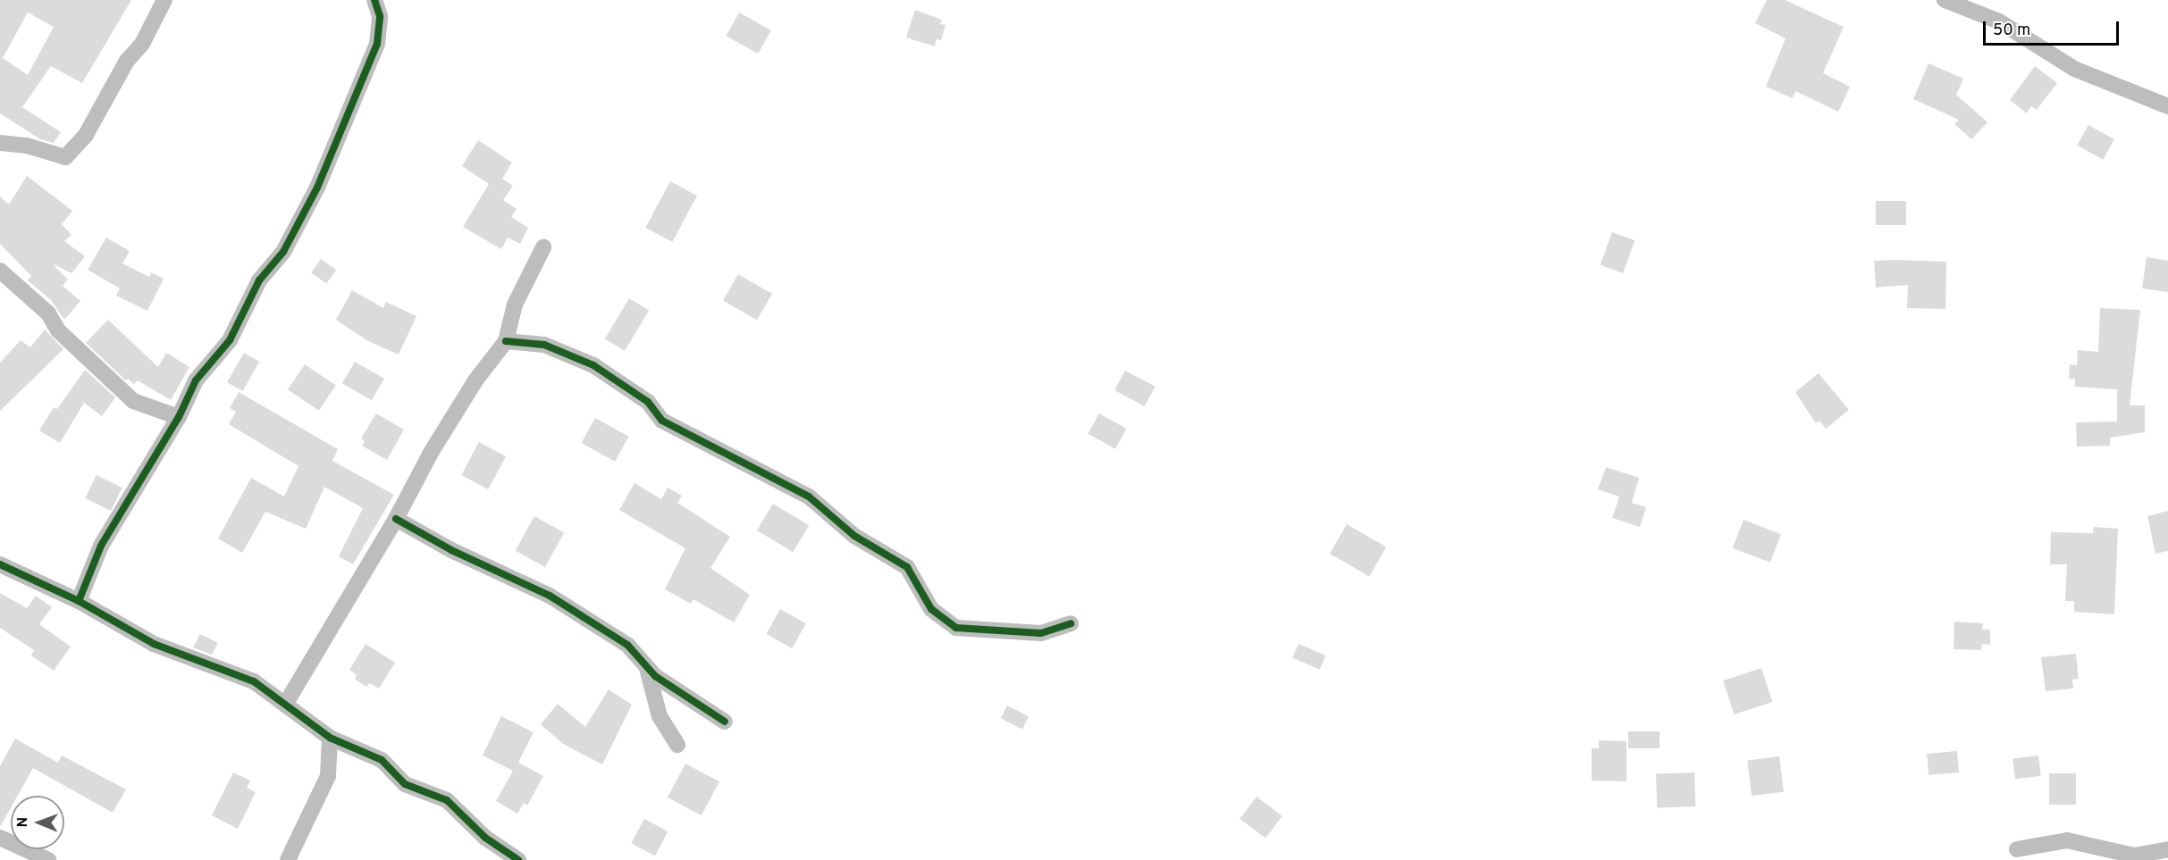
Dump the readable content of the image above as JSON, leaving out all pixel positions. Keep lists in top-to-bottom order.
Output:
{
  "scale_bar": "50 m",
  "north": "left"
}
